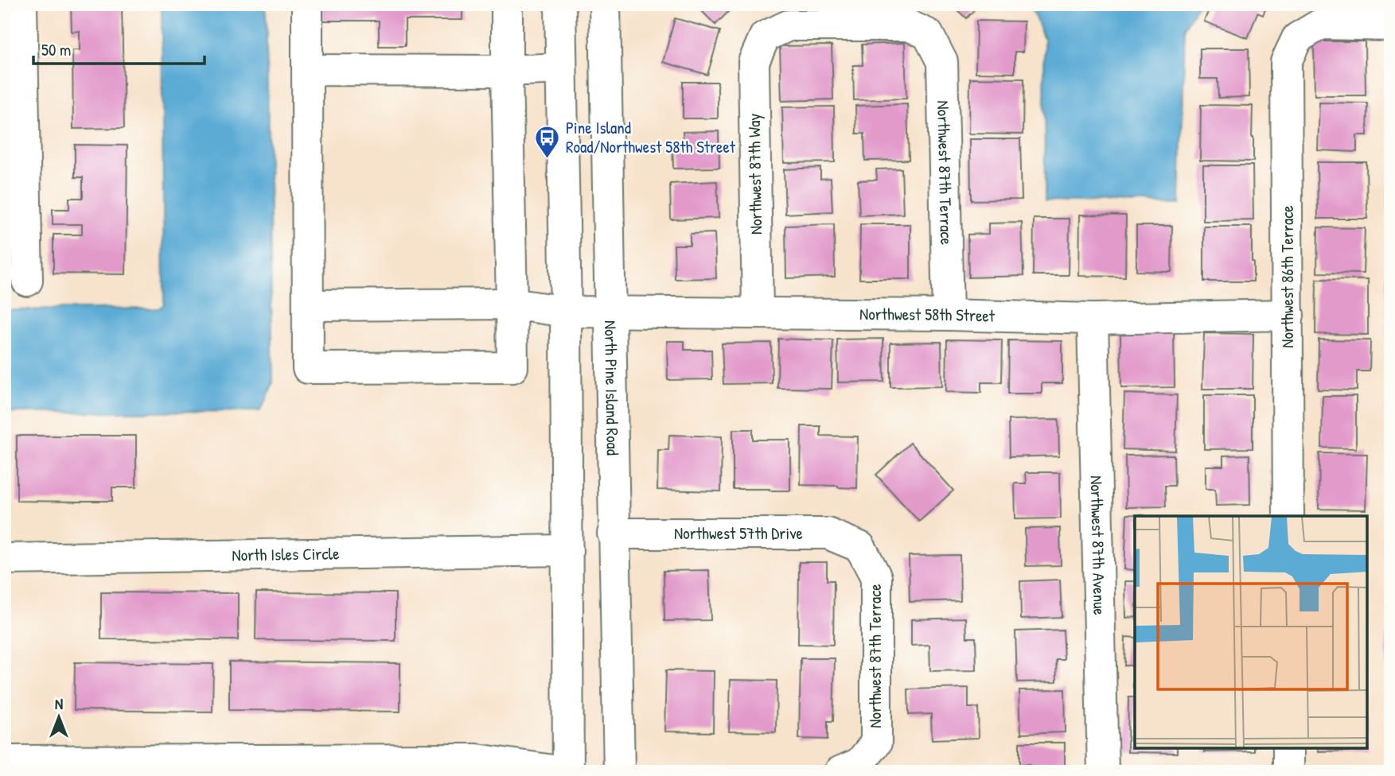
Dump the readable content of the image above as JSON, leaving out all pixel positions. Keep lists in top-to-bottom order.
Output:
{
  "streets": {
    "street": [
      "Northwest 87th Terrace",
      "Northwest 87th Way",
      "Northwest 86th Terrace",
      "Northwest 58th Street",
      "North Pine Island Road",
      "Northwest 57th Drive",
      "Northwest 87th Avenue",
      "North Isles Circle"
    ]
  },
  "crossings": [
    ["Northwest 87th Terrace", "Northwest 87th Way"],
    ["Northwest 87th Terrace", "Northwest 58th Street"],
    ["Northwest 87th Terrace", "Northwest 57th Drive"],
    ["Northwest 87th Way", "Northwest 58th Street"],
    ["Northwest 86th Terrace", "Northwest 58th Street"],
    ["Northwest 58th Street", "North Pine Island Road"],
    ["Northwest 58th Street", "Northwest 87th Avenue"],
    ["North Pine Island Road", "Northwest 57th Drive"]
  ],
  "places": {
    "bus stop": ["Pine Island Road/Northwest 58th Street"]
  },
  "scale_bar": "50 m",
  "north": "top"
}
